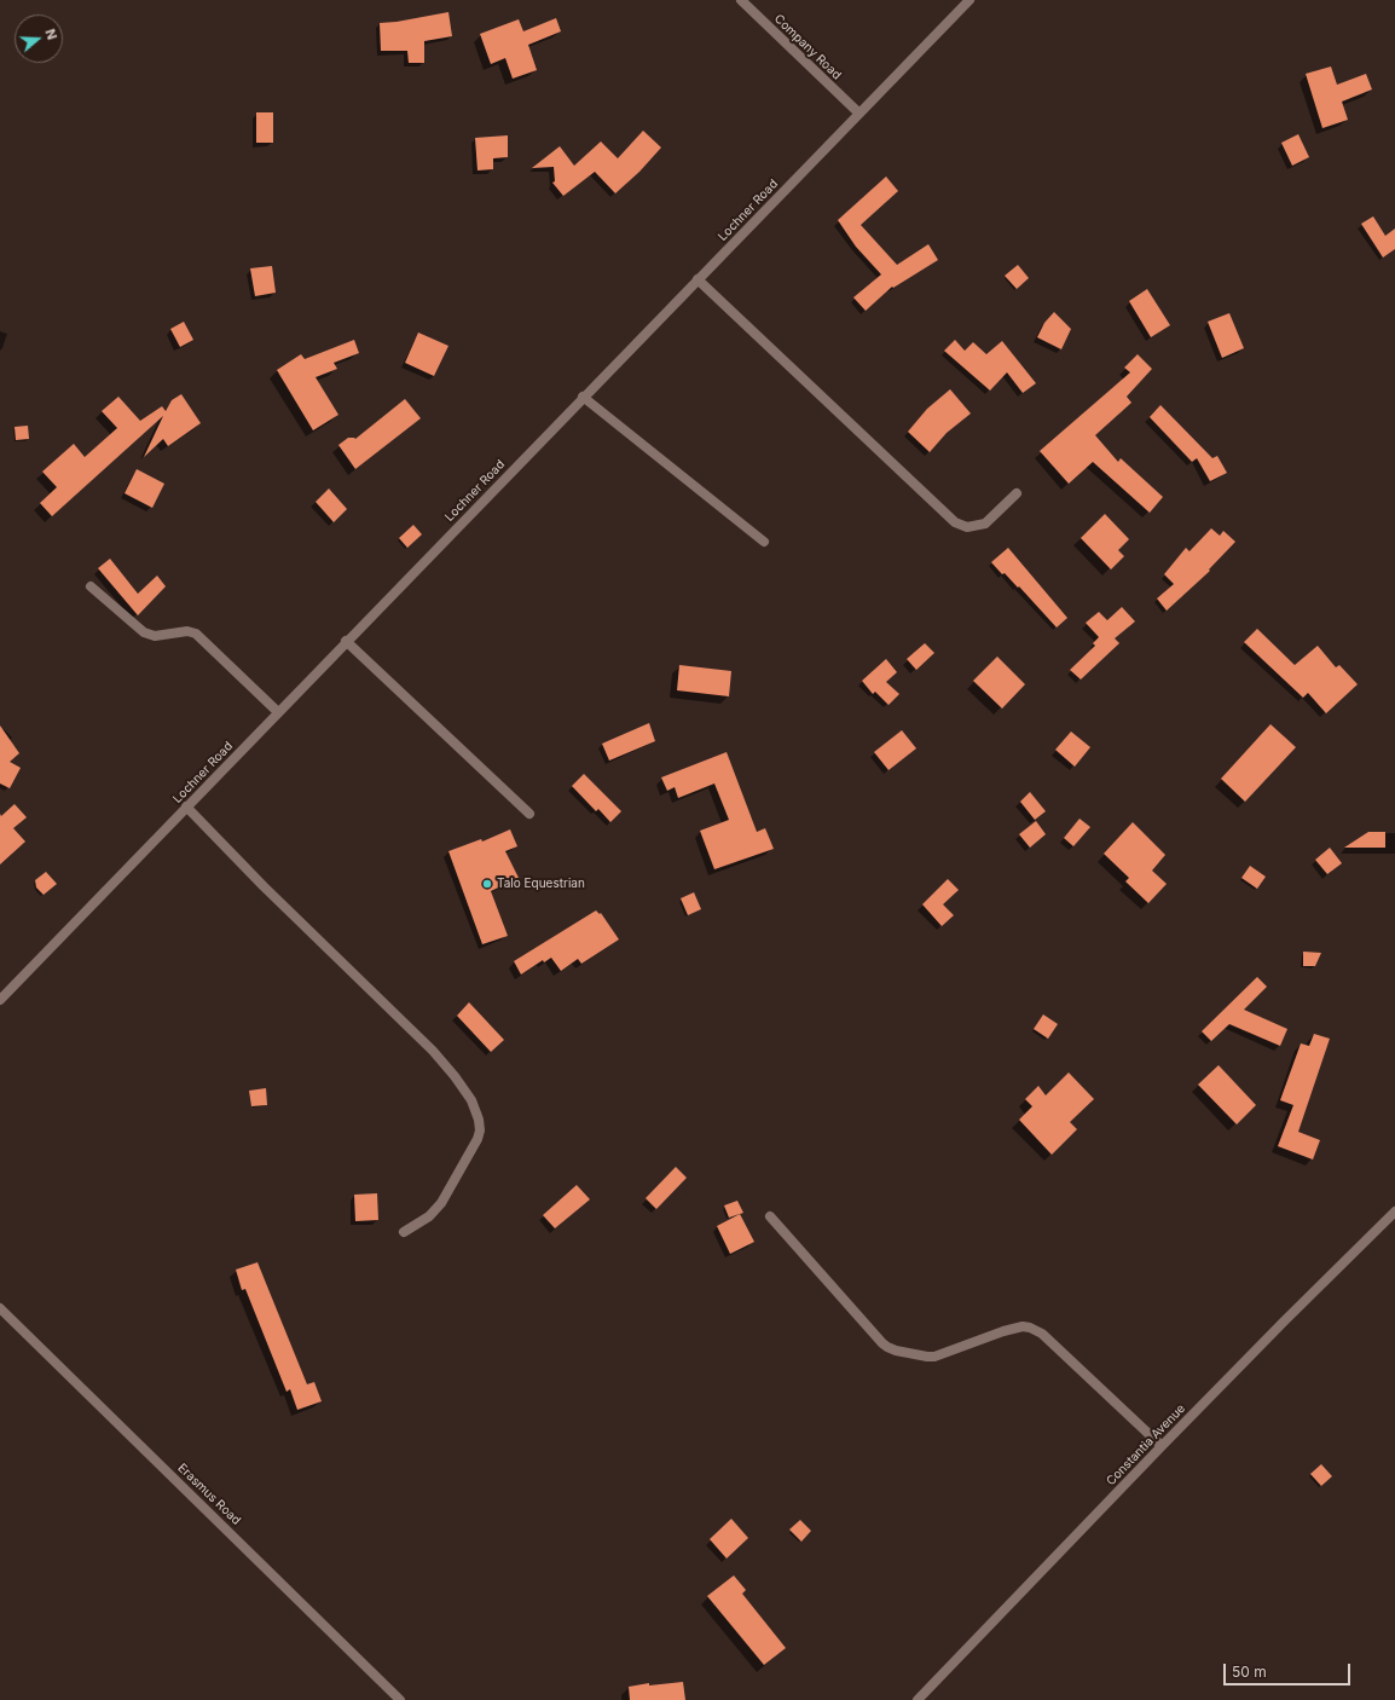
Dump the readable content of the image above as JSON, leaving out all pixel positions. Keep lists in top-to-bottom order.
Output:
{
  "streets": {
    "street": [
      "Company Road",
      "Lochner Road",
      "Constantia Avenue",
      "Erasmus Road"
    ]
  },
  "crossings": [
    ["Company Road", "Lochner Road"]
  ],
  "places": ["Talo Equestrian"],
  "scale_bar": "50 m",
  "north": "right"
}
